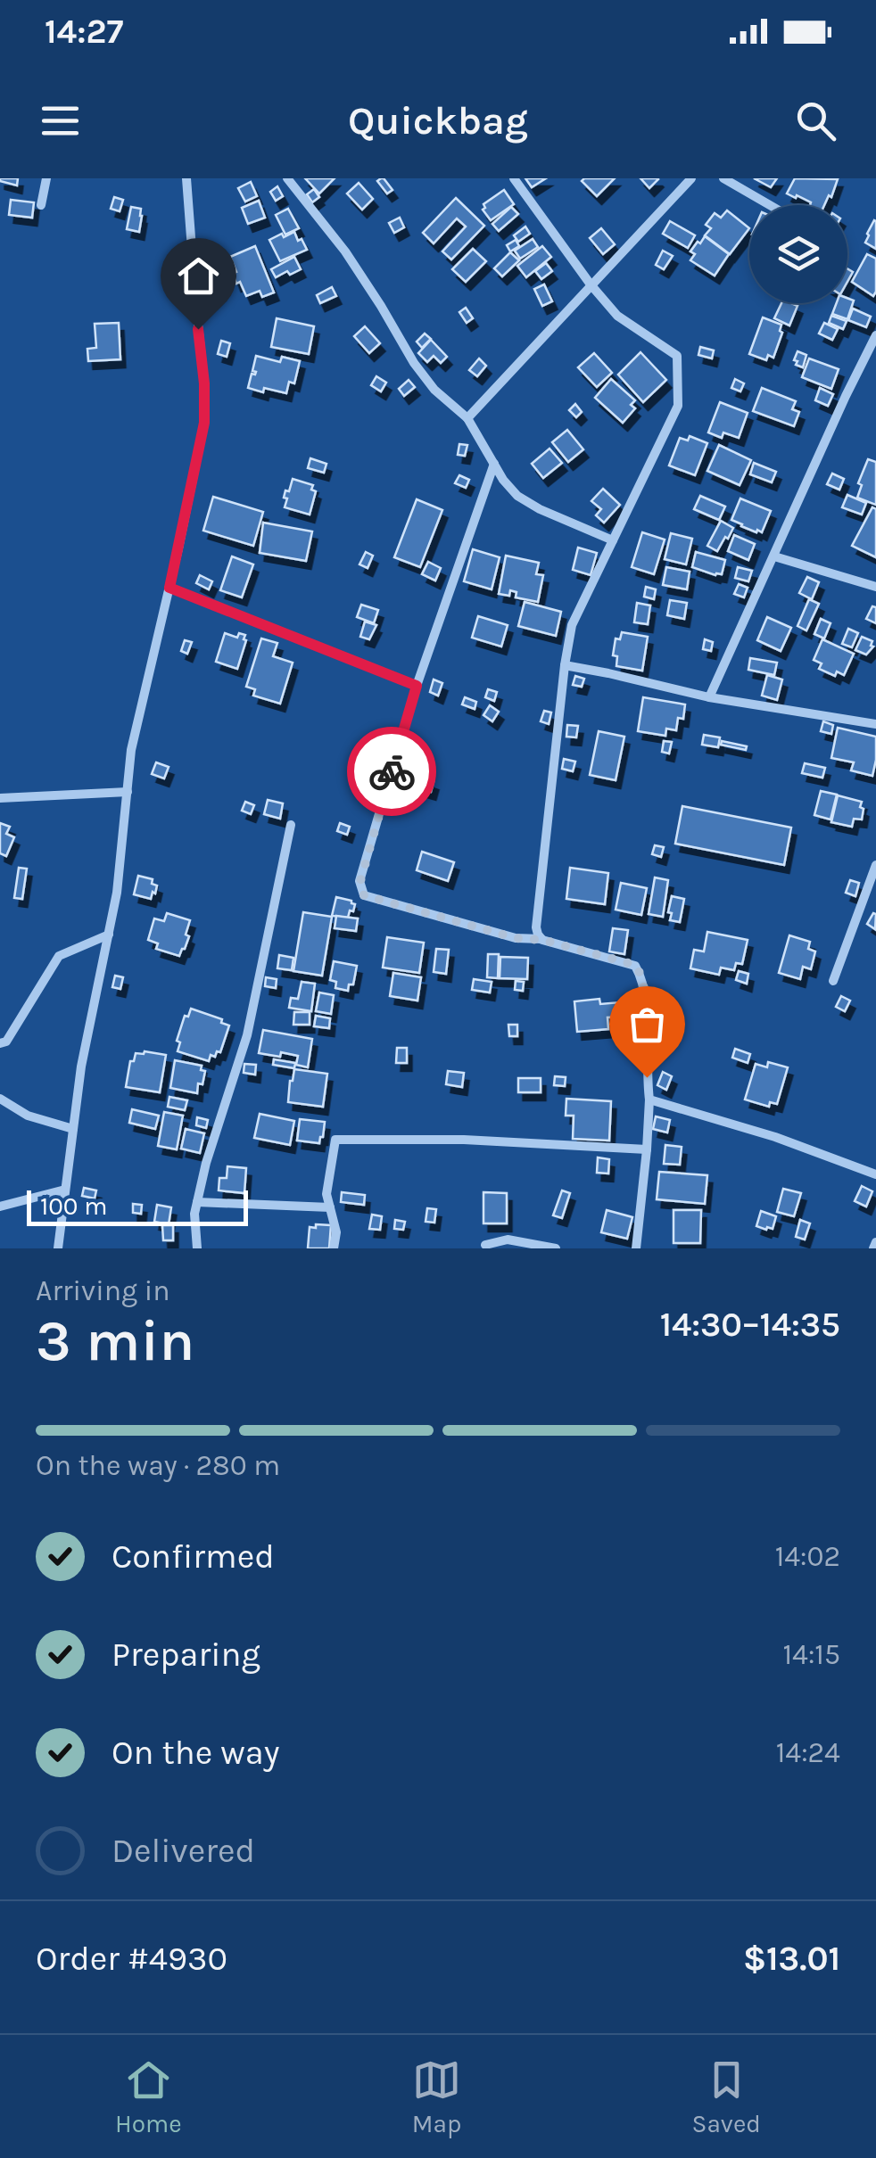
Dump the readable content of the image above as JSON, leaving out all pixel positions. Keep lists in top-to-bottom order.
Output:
{
  "scale_bar": "100 m",
  "page": {
    "status": "14:27",
    "header": "Quickbag",
    "scale": "100 m",
    "heading": ["3 min", "Arriving in", "14:30–14:35"],
    "panel": ["Order #4930", "$13.01"],
    "bar": "On the way · 280 m",
    "list": [
      ["Confirmed", "14:02"],
      ["Preparing", "14:15"],
      ["On the way", "14:24"],
      "Delivered"
    ],
    "tabs": ["Home", "Map", "Saved"]
  }
}
